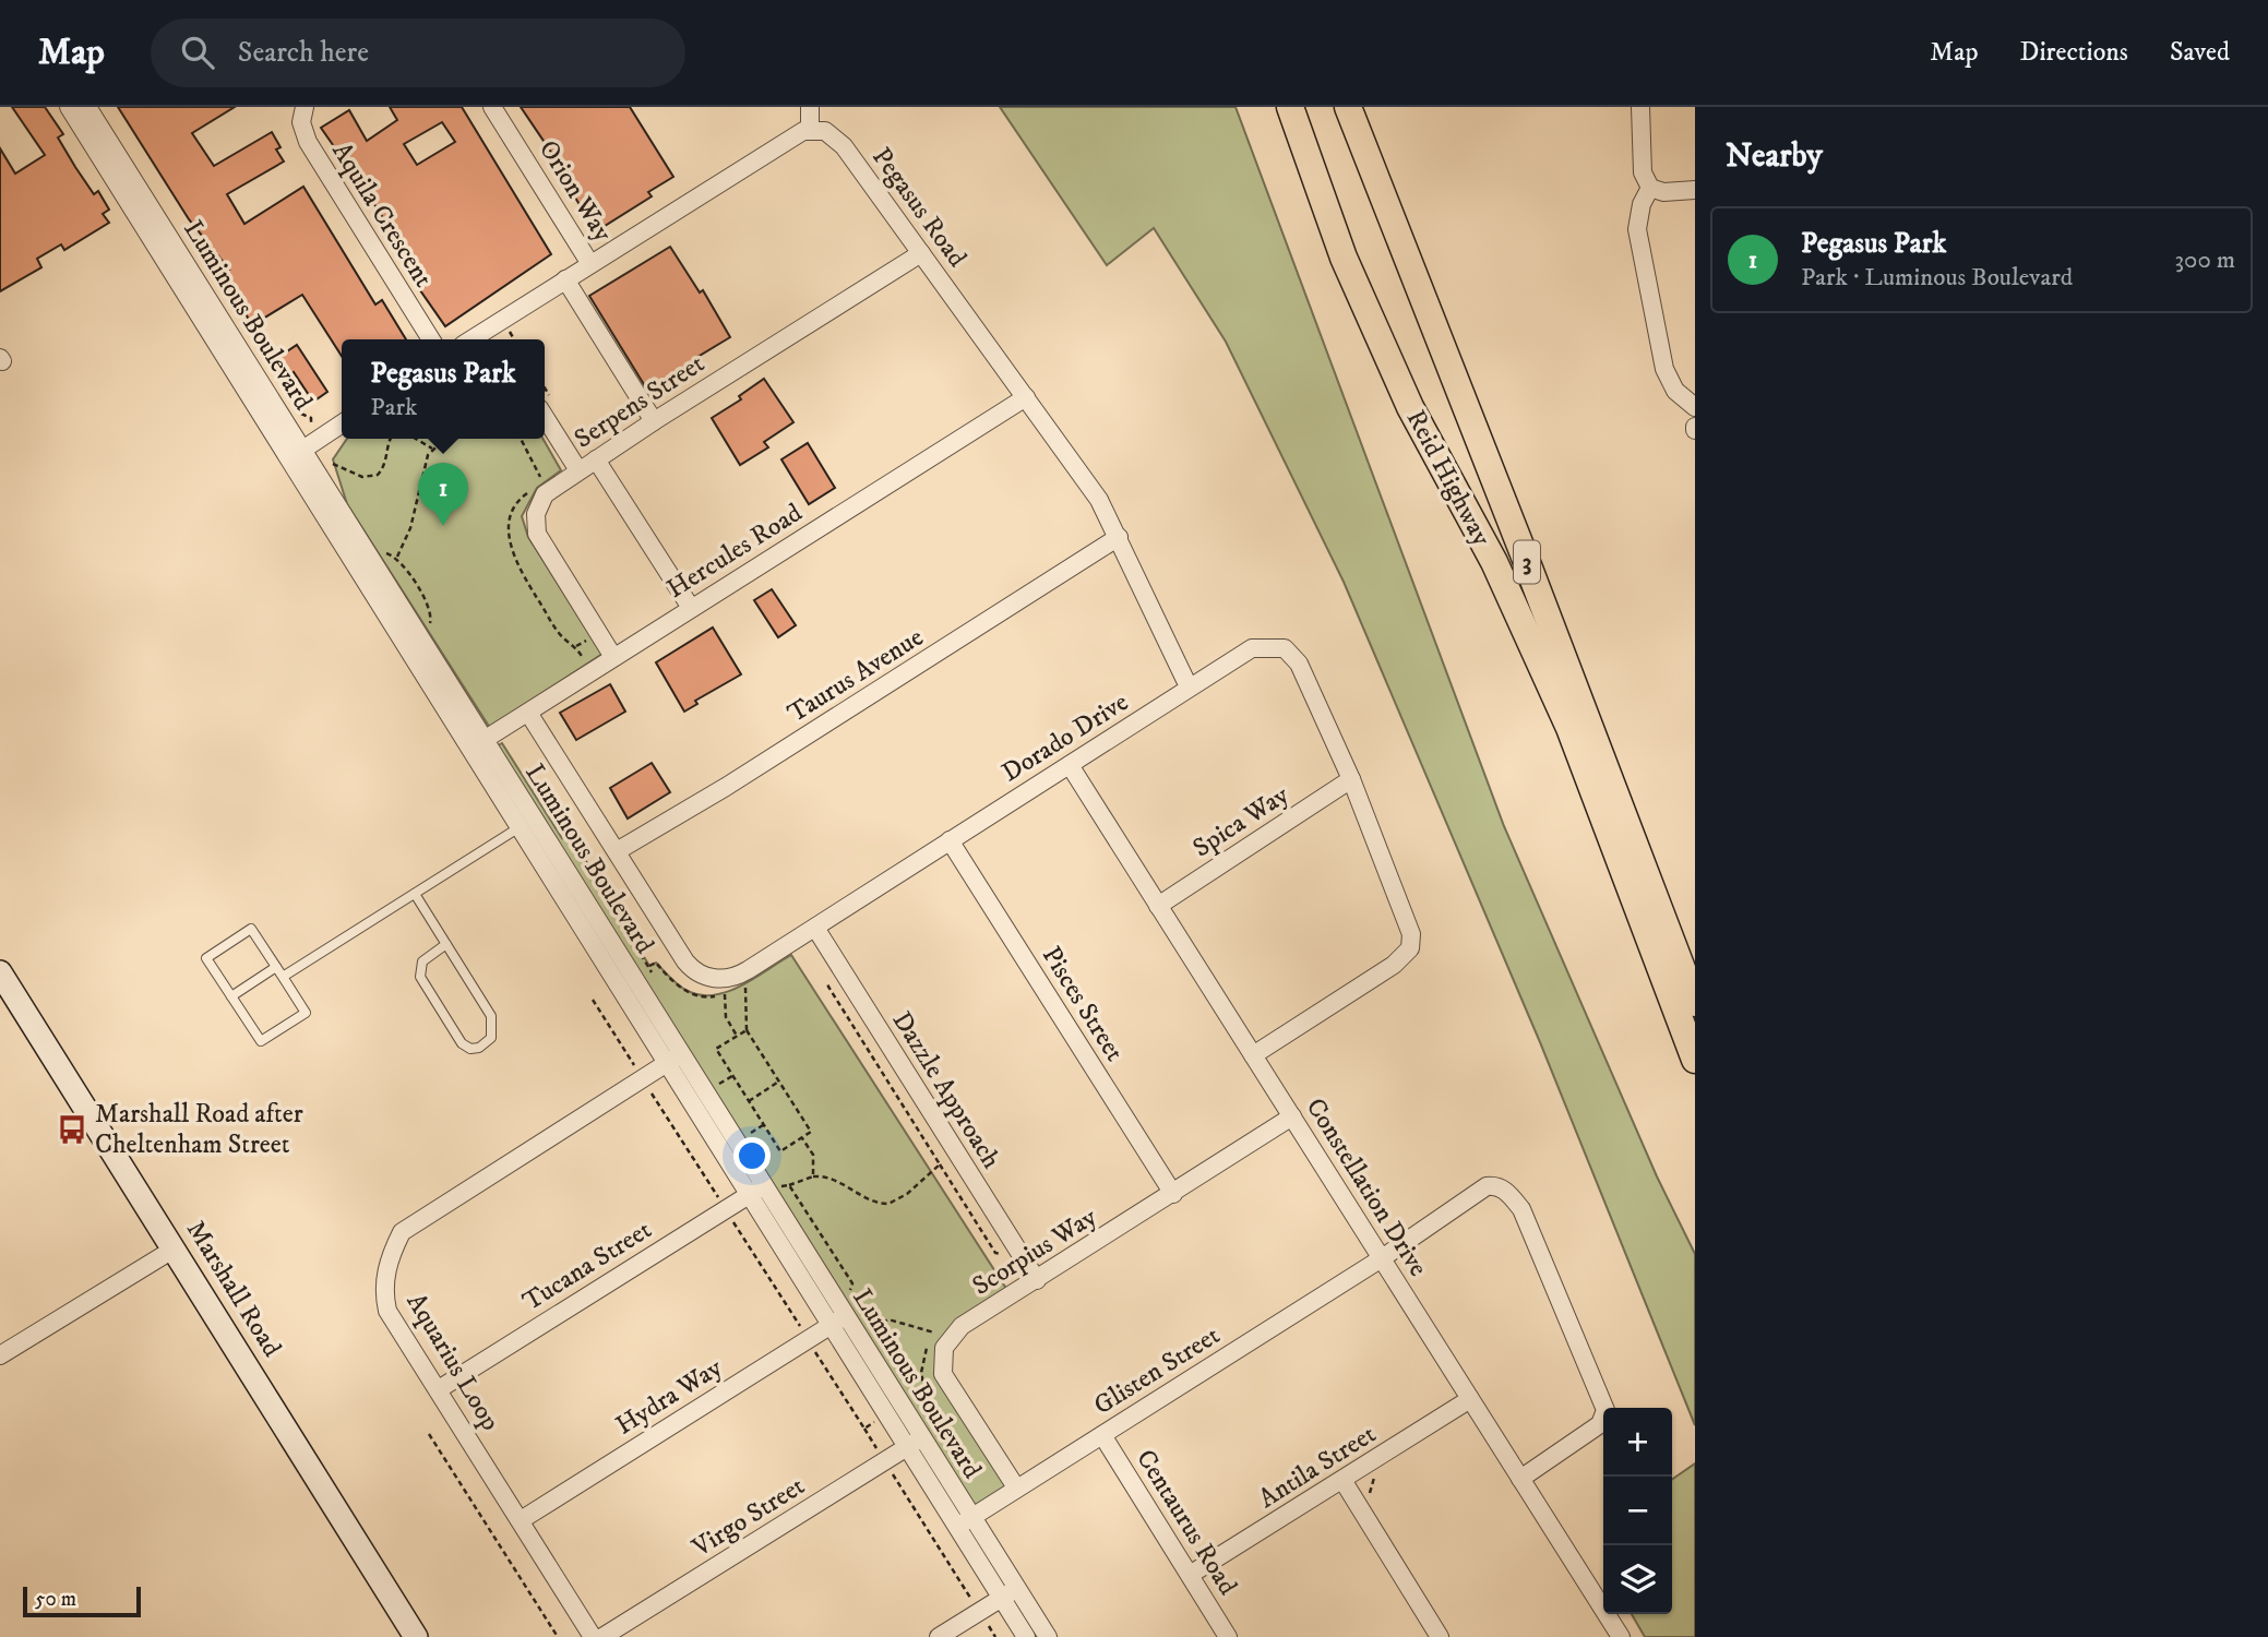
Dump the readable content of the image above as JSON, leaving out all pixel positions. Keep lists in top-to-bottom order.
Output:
{
  "streets": {
    "highway": ["Reid Highway", "3"],
    "main road": ["Marshall Road"],
    "street": [
      "Orion Way",
      "Pegasus Road",
      "Aquila Crescent",
      "Luminous Boulevard",
      "Serpens Street",
      "Hercules Road",
      "Taurus Avenue",
      "Dorado Drive",
      "Spica Way",
      "Pisces Street",
      "Dazzle Approach",
      "Constellation Drive",
      "Scorpius Way",
      "Tucana Street",
      "Aquarius Loop",
      "Glisten Street",
      "Hydra Way",
      "Antila Street",
      "Virgo Street",
      "Centaurus Road"
    ]
  },
  "crossings": [
    ["Pegasus Road", "Serpens Street"],
    ["Pegasus Road", "Hercules Road"],
    ["Pegasus Road", "Taurus Avenue"],
    ["Luminous Boulevard", "Hercules Road"],
    ["Luminous Boulevard", "Tucana Street"],
    ["Luminous Boulevard", "Aquarius Loop"],
    ["Luminous Boulevard", "Glisten Street"],
    ["Luminous Boulevard", "Hydra Way"],
    ["Luminous Boulevard", "Virgo Street"],
    ["Dorado Drive", "Spica Way"],
    ["Dorado Drive", "Pisces Street"],
    ["Dorado Drive", "Dazzle Approach"],
    ["Dorado Drive", "Constellation Drive"],
    ["Spica Way", "Constellation Drive"],
    ["Pisces Street", "Scorpius Way"],
    ["Dazzle Approach", "Scorpius Way"],
    ["Constellation Drive", "Scorpius Way"],
    ["Constellation Drive", "Glisten Street"],
    ["Constellation Drive", "Antila Street"],
    ["Scorpius Way", "Glisten Street"],
    ["Tucana Street", "Aquarius Loop"],
    ["Aquarius Loop", "Hydra Way"],
    ["Glisten Street", "Centaurus Road"],
    ["Antila Street", "Centaurus Road"]
  ],
  "places": {
    "bus stop": ["Marshall Road after Cheltenham Street"]
  },
  "scale_bar": "50 m",
  "page": {
    "header": "Map",
    "search": "Search here",
    "nav": ["Map", "Directions", "Saved"],
    "heading": "Nearby",
    "list": [
      {
        "mark": "1",
        "name": "Pegasus Park",
        "note": "Park · Luminous Boulevard",
        "value": "300 m"
      }
    ],
    "popup": ["Pegasus Park", "Park"],
    "pins": "1",
    "map_buttons": ["+", "−"],
    "scale": "50 m"
  }
}
